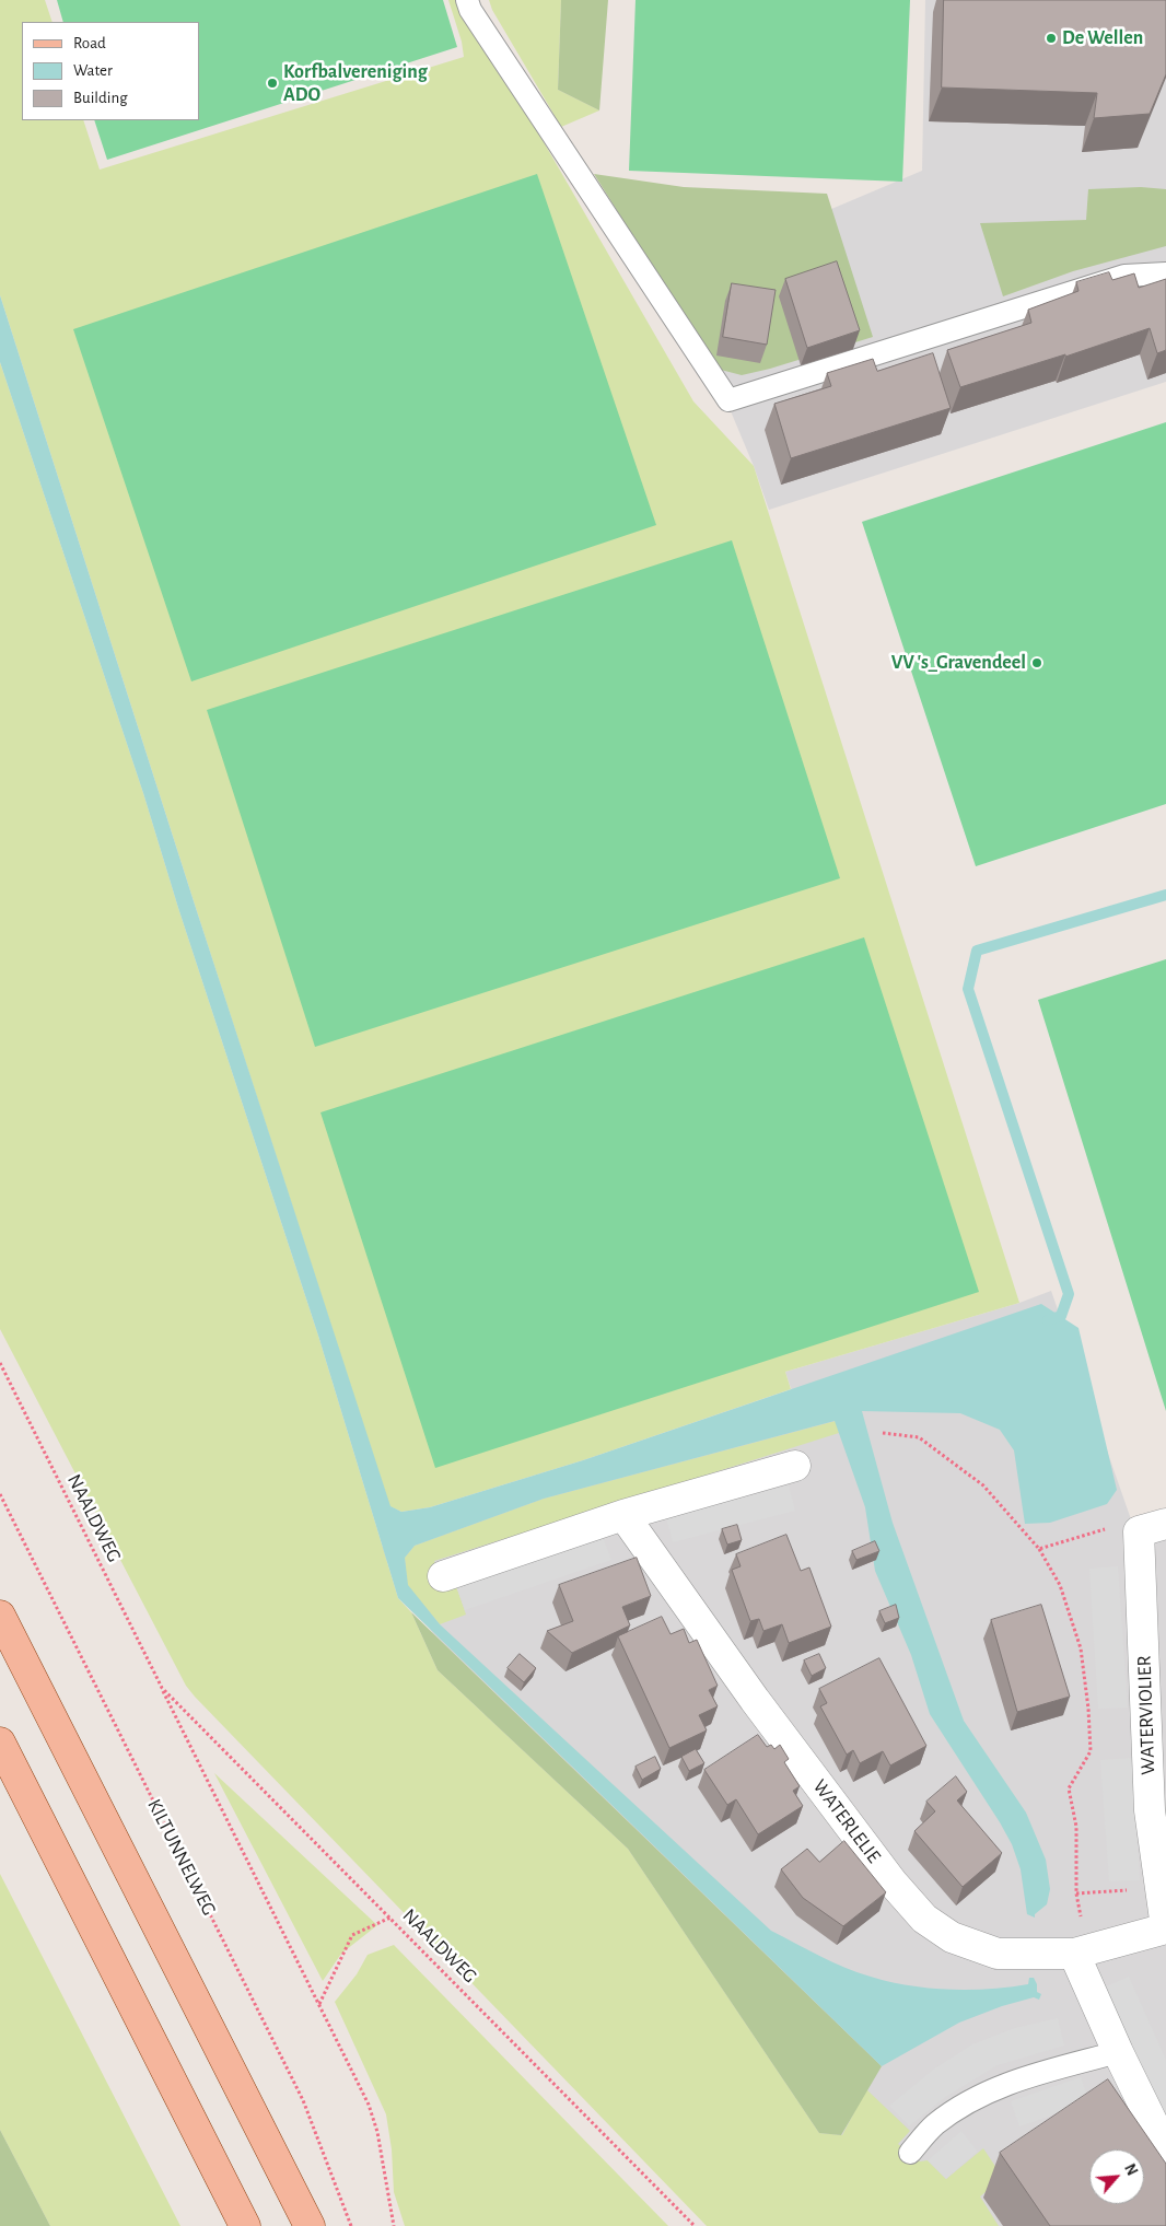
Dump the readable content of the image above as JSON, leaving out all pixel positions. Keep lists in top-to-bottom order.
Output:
{
  "streets": {
    "street": ["WATERVIOLIER", "WATERLELIE"],
    "path": ["NAALDWEG", "KILTUNNELWEG"]
  },
  "crossings": [
    ["WATERVIOLIER", "WATERLELIE"]
  ],
  "places": ["De Wellen", "Korfbalvereniging ADO", "VV 's_Gravendeel"],
  "legend": ["Road", "Water", "Building"],
  "north": "top right"
}
